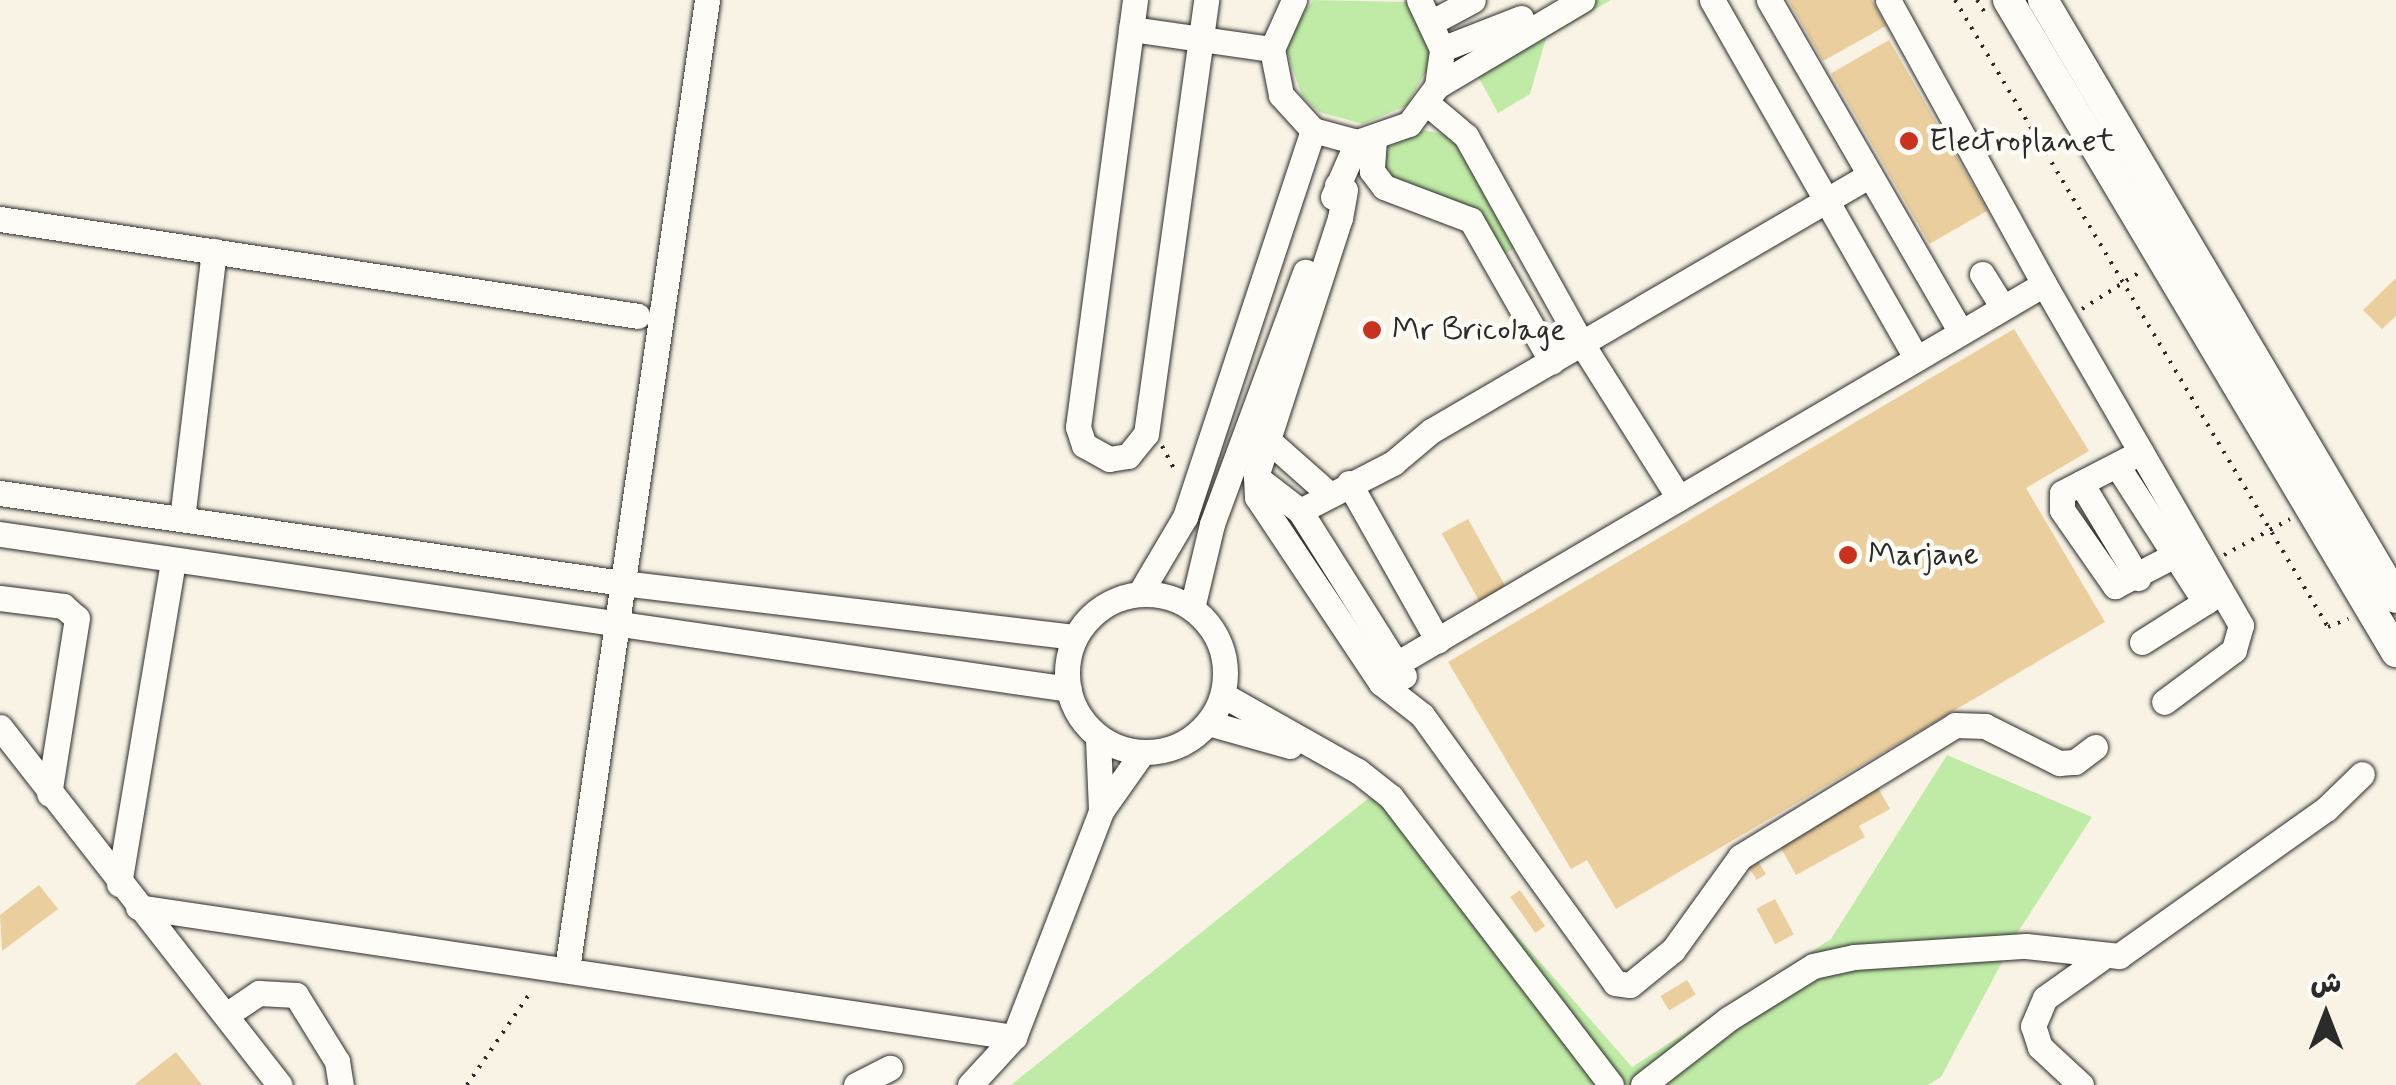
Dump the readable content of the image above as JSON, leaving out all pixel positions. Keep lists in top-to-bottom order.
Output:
{
  "places": ["Electroplanet", "Mr Bricolage", "Marjane"],
  "north": "top"
}
